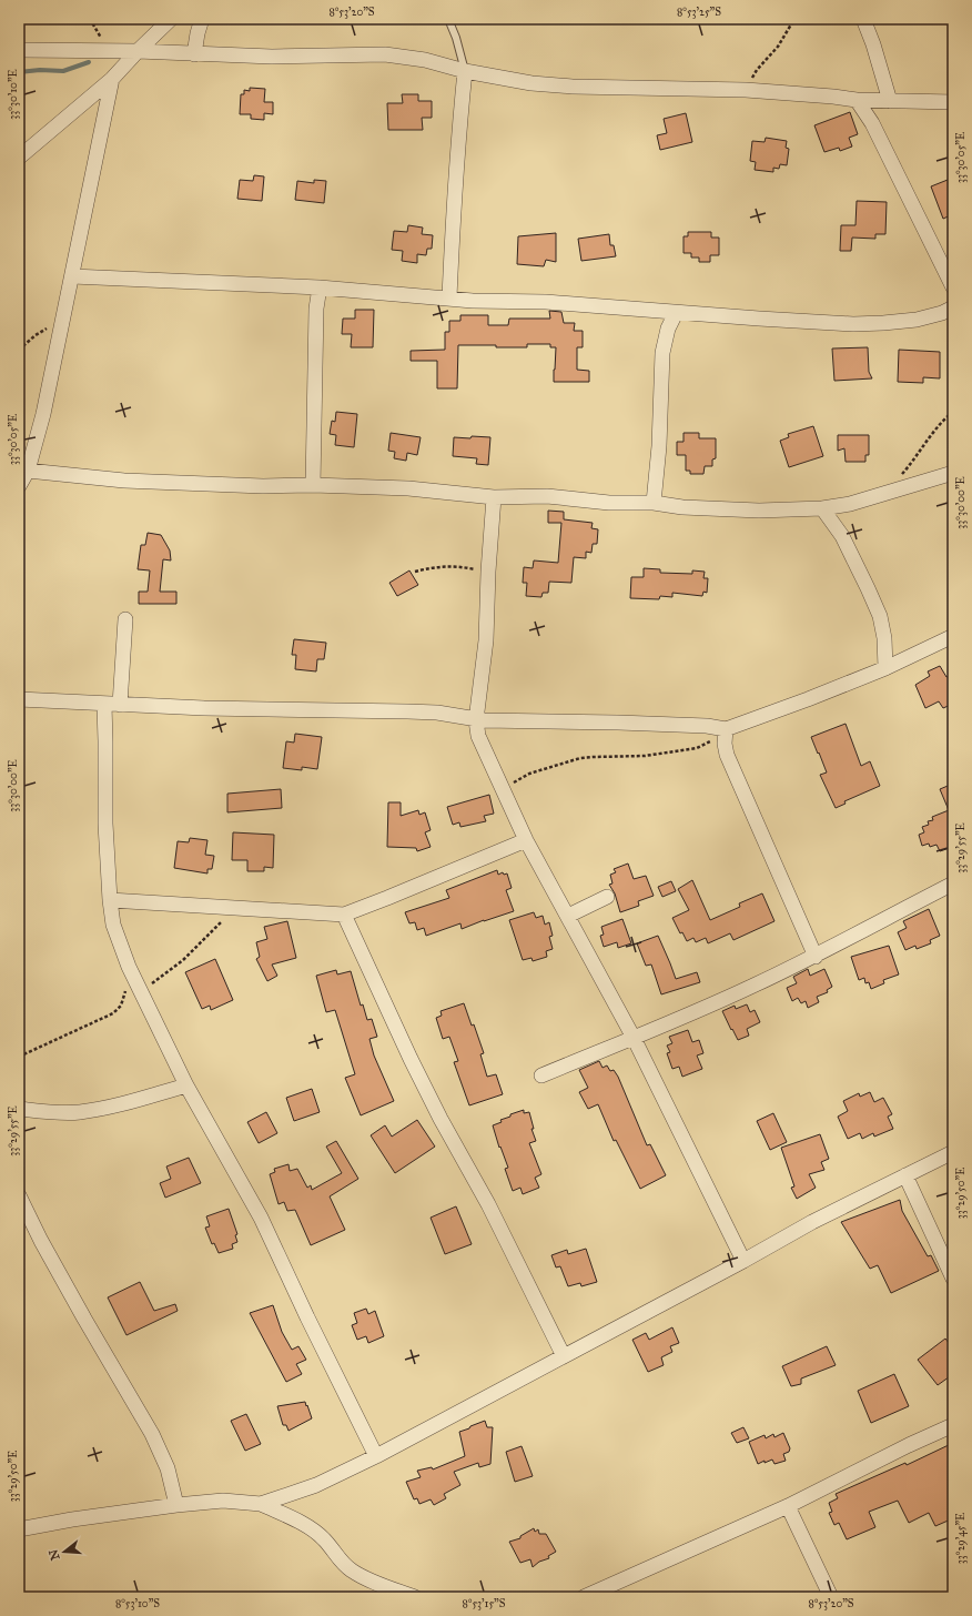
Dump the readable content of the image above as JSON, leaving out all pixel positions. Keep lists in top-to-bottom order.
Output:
{
  "north": "left",
  "coordinates": [
    "8°53'20\"S",
    "8°53'25\"S",
    "33°30'10\"E",
    "33°30'05\"E",
    "33°30'00\"E",
    "33°29'55\"E",
    "33°29'50\"E",
    "33°29'45\"E",
    "8°53'10\"S",
    "8°53'15\"S"
  ]
}
